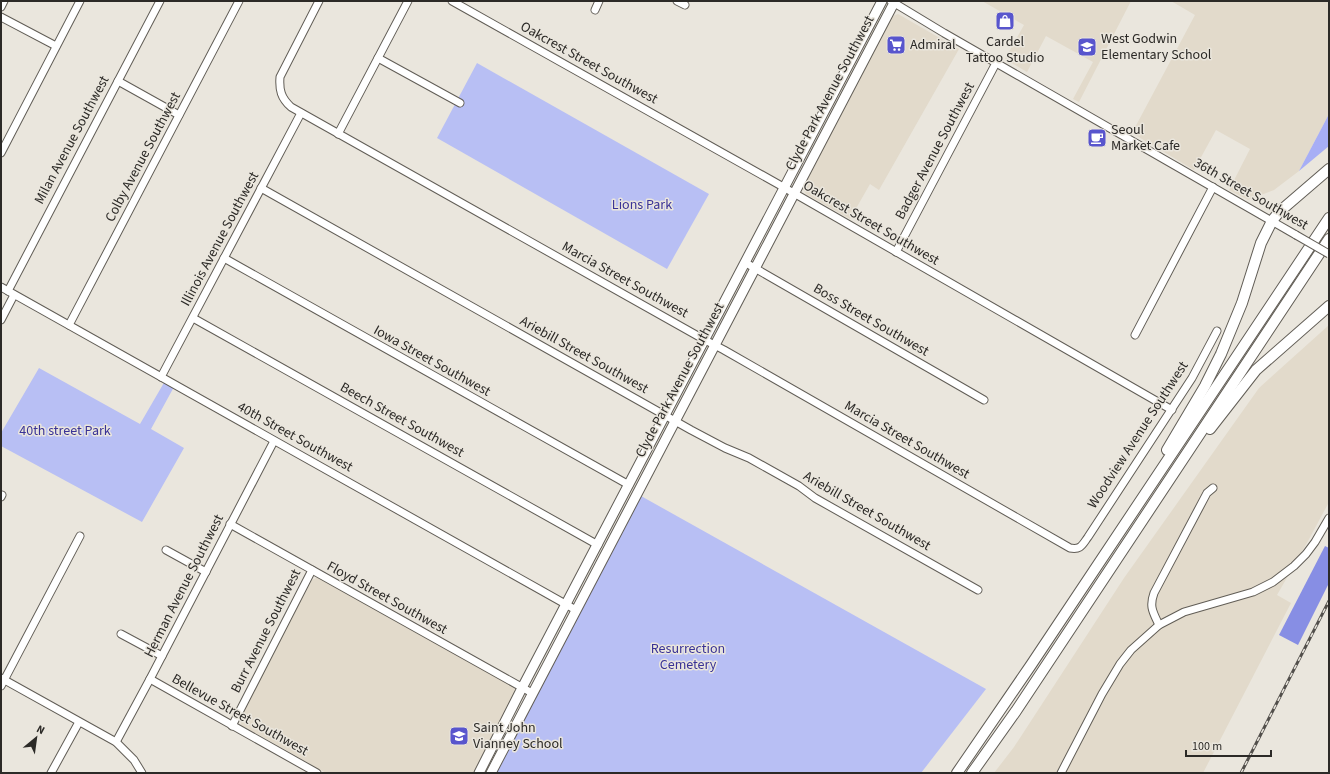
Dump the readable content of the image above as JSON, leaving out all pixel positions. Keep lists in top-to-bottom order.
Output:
{
  "streets": {
    "main road": ["Clyde Park Avenue Southwest"],
    "street": [
      "Oakcrest Street Southwest",
      "Milan Avenue Southwest",
      "Badger Avenue Southwest",
      "Colby Avenue Southwest",
      "36th Street Southwest",
      "Illinois Avenue Southwest",
      "Marcia Street Southwest",
      "Boss Street Southwest",
      "Ariebill Street Southwest",
      "Iowa Street Southwest",
      "Beech Street Southwest",
      "Woodview Avenue Southwest",
      "40th Street Southwest",
      "Herman Avenue Southwest",
      "Floyd Street Southwest",
      "Burr Avenue Southwest",
      "Bellevue Street Southwest"
    ]
  },
  "crossings": [
    ["Oakcrest Street Southwest", "Clyde Park Avenue Southwest"],
    ["Oakcrest Street Southwest", "Badger Avenue Southwest"],
    ["Oakcrest Street Southwest", "Woodview Avenue Southwest"],
    ["Clyde Park Avenue Southwest", "36th Street Southwest"],
    ["Clyde Park Avenue Southwest", "Marcia Street Southwest"],
    ["Clyde Park Avenue Southwest", "Boss Street Southwest"],
    ["Clyde Park Avenue Southwest", "Ariebill Street Southwest"],
    ["Clyde Park Avenue Southwest", "Iowa Street Southwest"],
    ["Clyde Park Avenue Southwest", "Beech Street Southwest"],
    ["Clyde Park Avenue Southwest", "40th Street Southwest"],
    ["Clyde Park Avenue Southwest", "Floyd Street Southwest"],
    ["Milan Avenue Southwest", "40th Street Southwest"],
    ["Badger Avenue Southwest", "36th Street Southwest"],
    ["Colby Avenue Southwest", "40th Street Southwest"],
    ["Illinois Avenue Southwest", "Marcia Street Southwest"],
    ["Illinois Avenue Southwest", "Ariebill Street Southwest"],
    ["Illinois Avenue Southwest", "Iowa Street Southwest"],
    ["Illinois Avenue Southwest", "Beech Street Southwest"],
    ["Illinois Avenue Southwest", "40th Street Southwest"],
    ["Marcia Street Southwest", "Woodview Avenue Southwest"],
    ["40th Street Southwest", "Herman Avenue Southwest"],
    ["Herman Avenue Southwest", "Floyd Street Southwest"],
    ["Herman Avenue Southwest", "Bellevue Street Southwest"],
    ["Floyd Street Southwest", "Burr Avenue Southwest"],
    ["Burr Avenue Southwest", "Bellevue Street Southwest"]
  ],
  "parks": ["Lions Park", "40th street Park", "Resurrection Cemetery"],
  "places": {
    "shop": ["Cardel Tattoo Studio"],
    "supermarket": ["Admiral"],
    "school or university": ["West Godwin Elementary School", "Saint John Vianney School"],
    "cafe": ["Seoul Market Cafe"]
  },
  "scale_bar": "100 m",
  "north": "top right"
}
